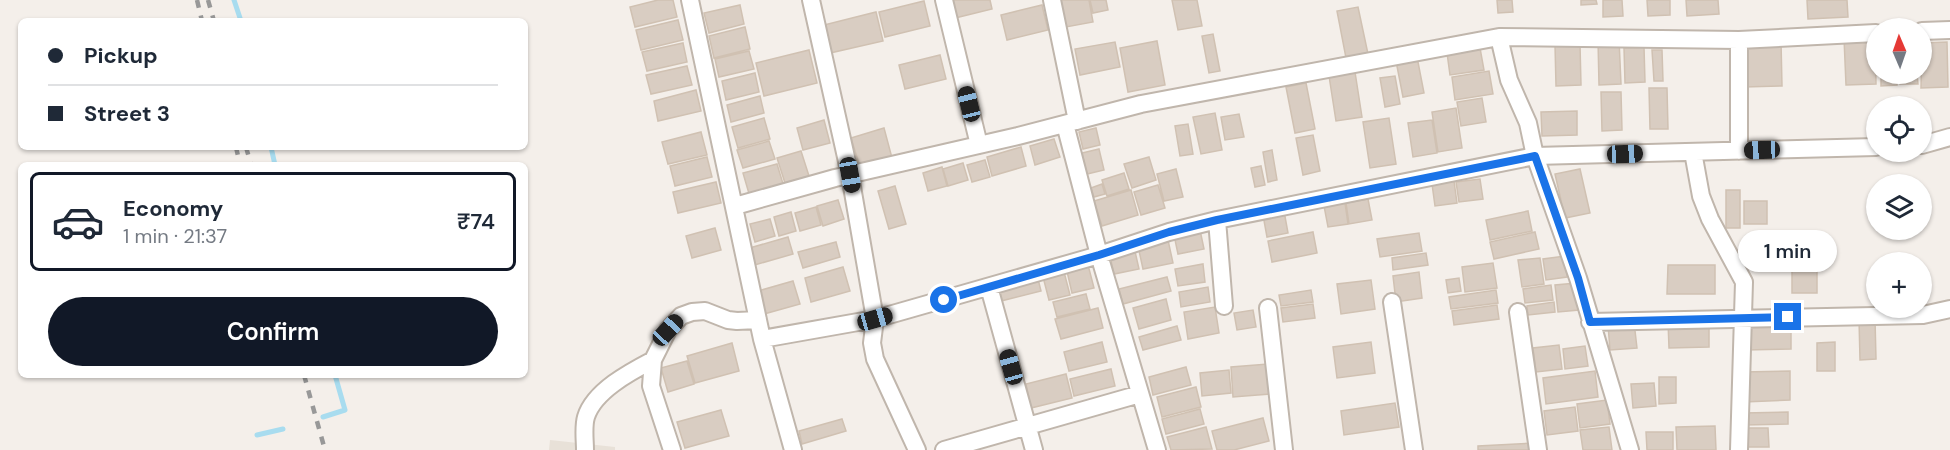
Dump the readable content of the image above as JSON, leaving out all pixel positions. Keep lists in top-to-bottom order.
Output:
{
  "north": "top",
  "page": {
    "map_buttons": "+",
    "banner": ["Pickup", "Street 3"],
    "list": [
      {
        "name": "Economy",
        "note": "1 min · 21:37",
        "value": "₹74"
      }
    ],
    "bubble": "1 min",
    "buttons": "Confirm"
  }
}
